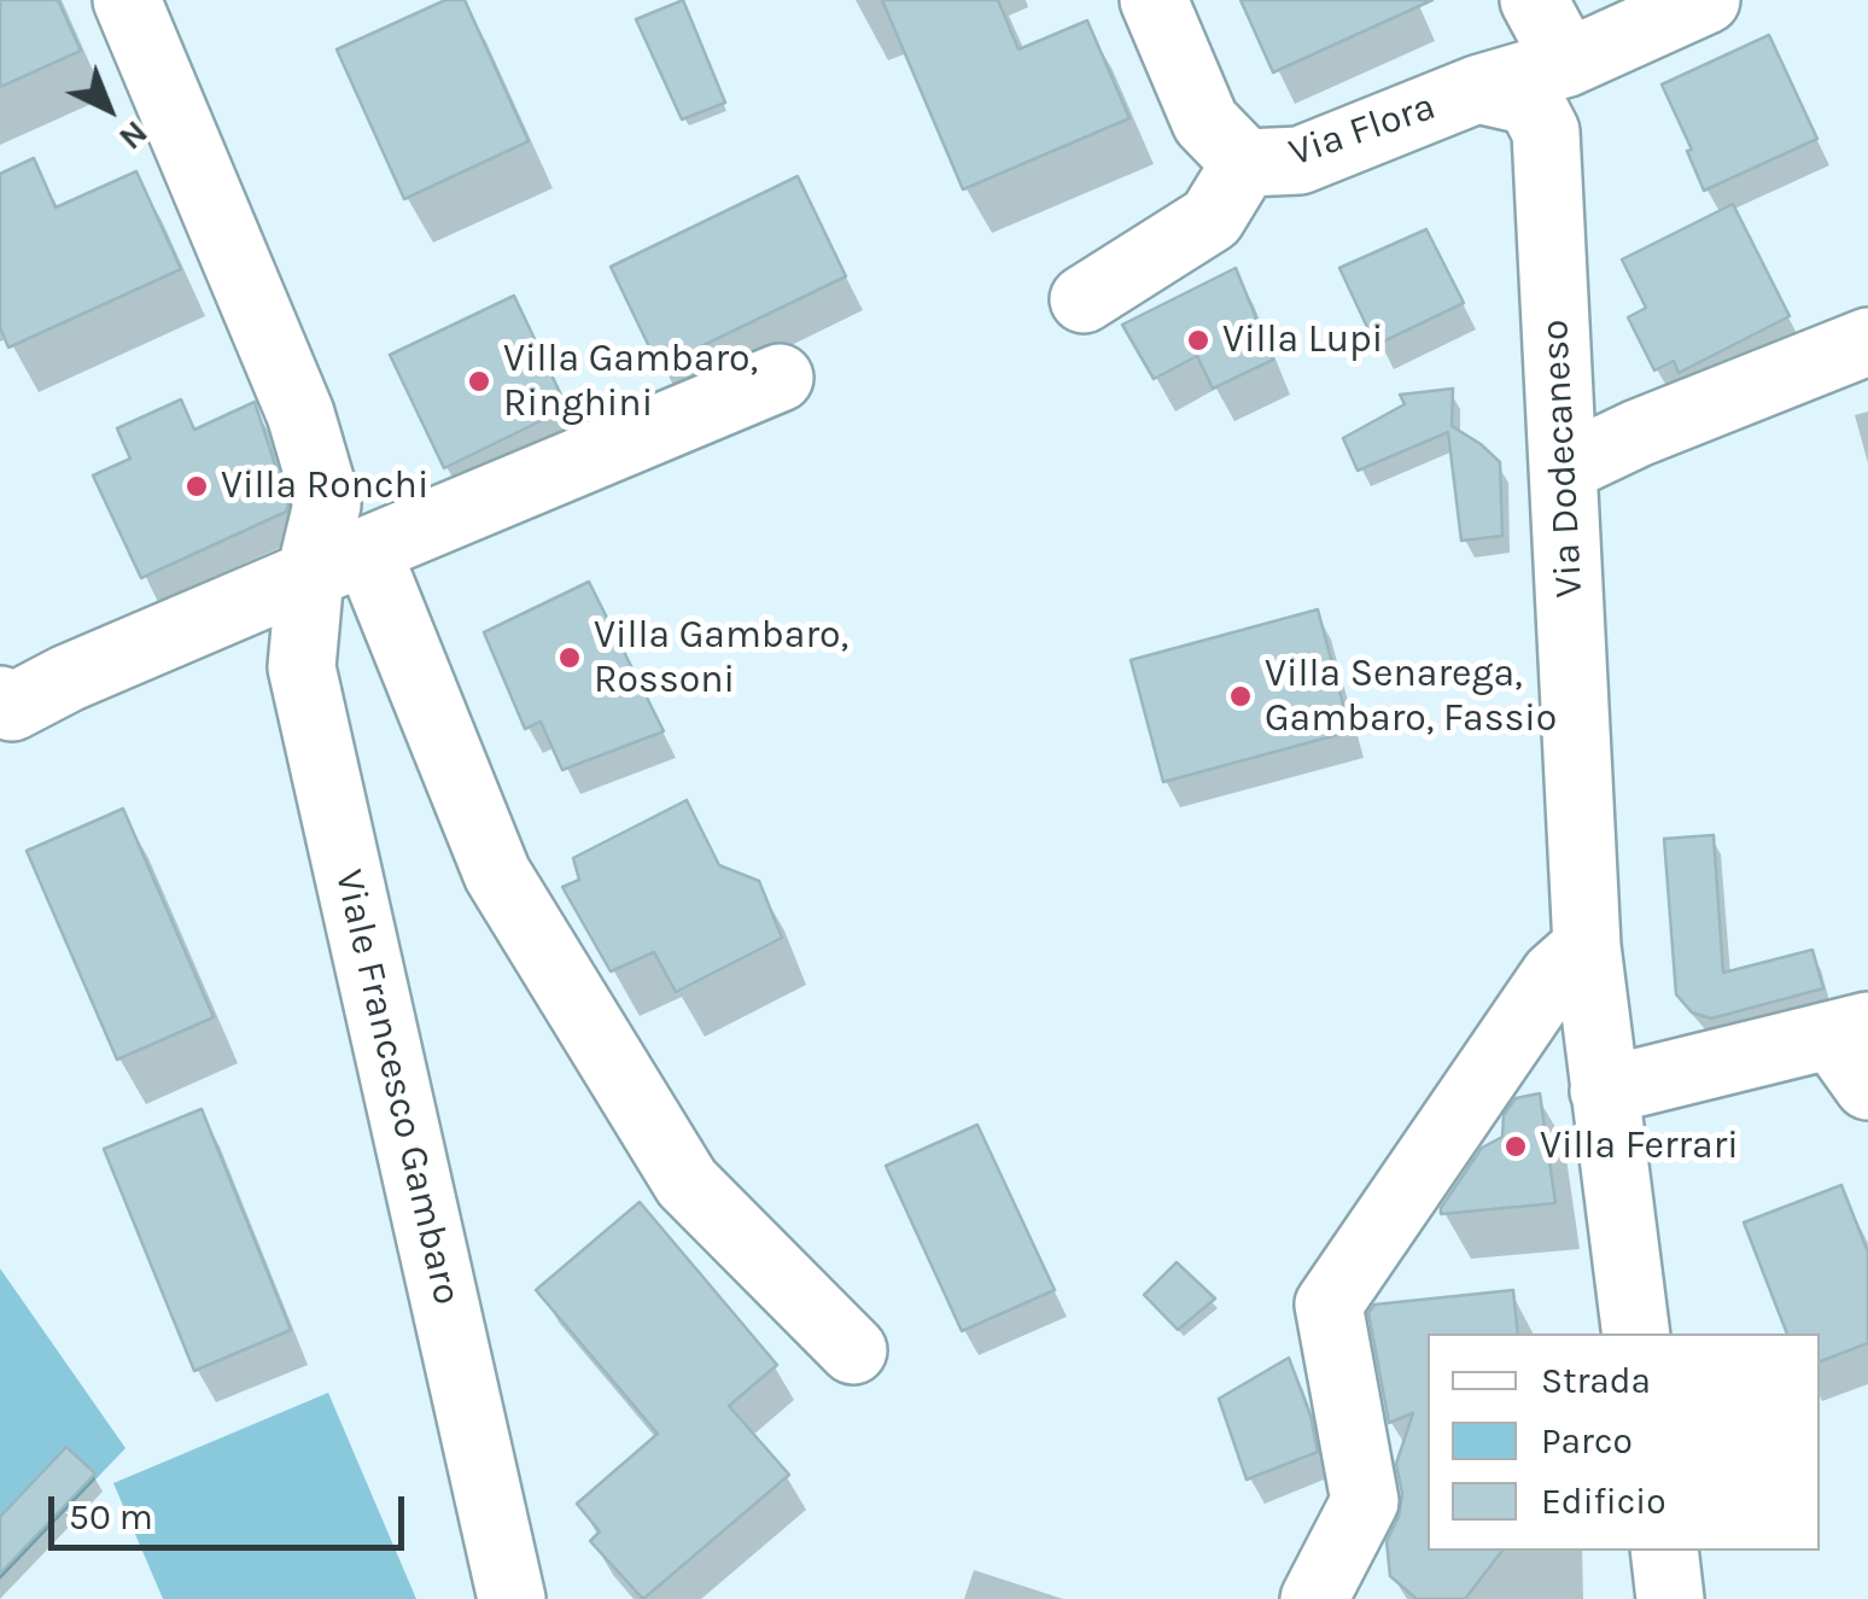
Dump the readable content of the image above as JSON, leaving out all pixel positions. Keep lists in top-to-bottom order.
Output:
{
  "streets": {
    "street": ["Via Flora", "Via Dodecaneso", "Viale Francesco Gambaro"]
  },
  "crossings": [
    ["Via Flora", "Via Dodecaneso"]
  ],
  "places": [
    "Villa Lupi",
    "Villa Gambaro, Ringhini",
    "Villa Ronchi",
    "Villa Gambaro, Rossoni",
    "Villa Senarega, Gambaro, Fassio",
    "Villa Ferrari"
  ],
  "legend": ["Strada", "Parco", "Edificio"],
  "scale_bar": "50 m",
  "north": "bottom right"
}
